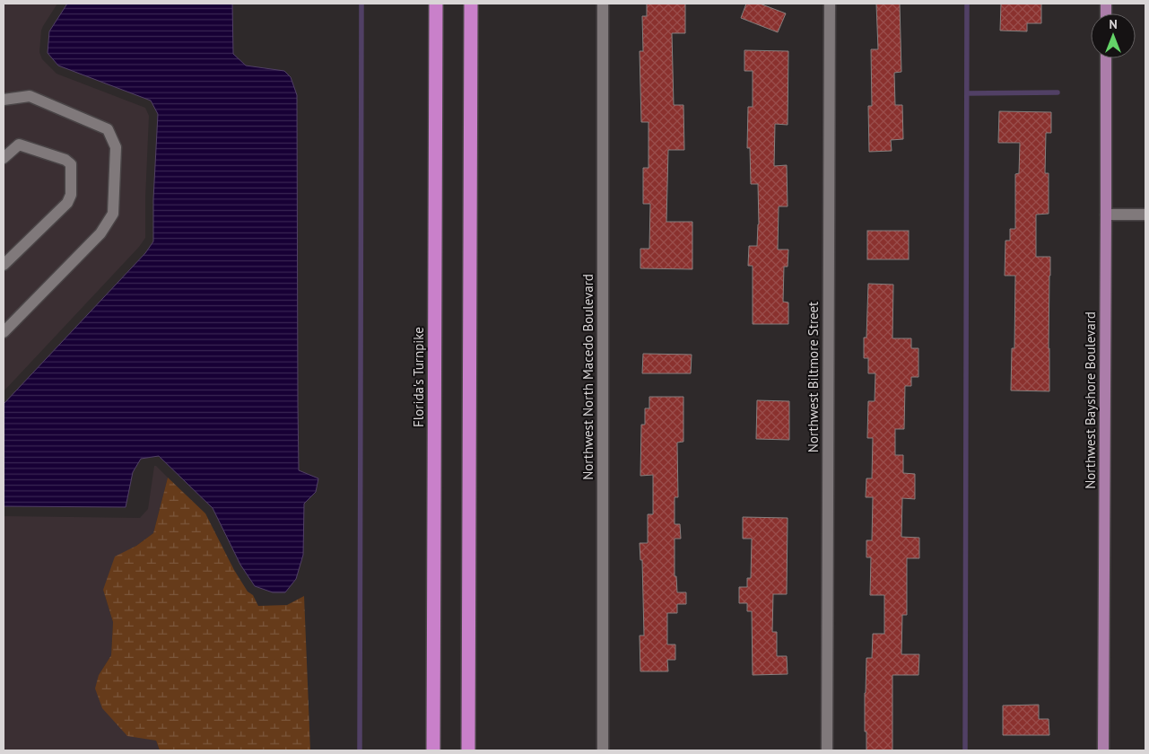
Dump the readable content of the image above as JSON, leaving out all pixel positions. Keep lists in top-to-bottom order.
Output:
{
  "streets": {
    "highway": ["Florida's Turnpike"],
    "main road": ["Northwest Bayshore Boulevard"],
    "street": ["Northwest North Macedo Boulevard", "Northwest Biltmore Street"]
  },
  "north": "top"
}
